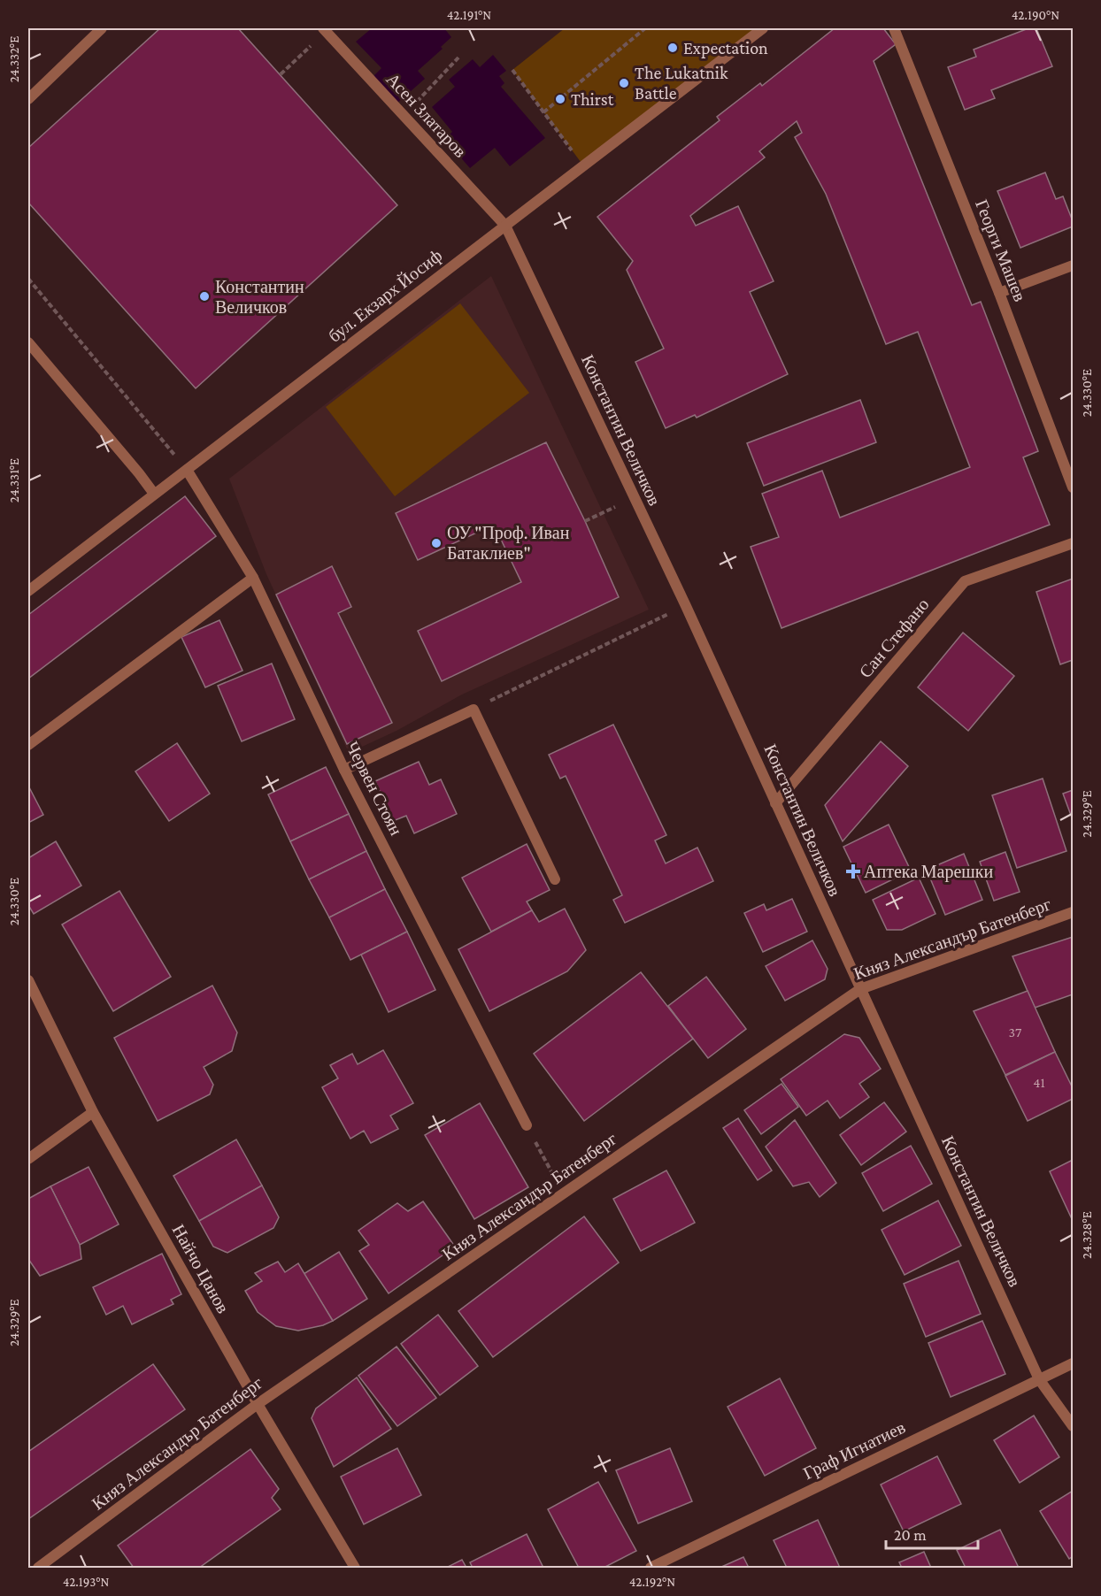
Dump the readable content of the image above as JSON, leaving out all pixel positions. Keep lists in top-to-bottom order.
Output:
{
  "streets": {
    "street": [
      "Асен Златаров",
      "Георги Машев",
      "бул. Екзарх Йосиф",
      "Константин Величков",
      "Сан Стефано",
      "Червен Стоян",
      "Княз Александър Батенберг",
      "Найчо Цанов",
      "Граф Игнатиев"
    ]
  },
  "crossings": [
    ["Асен Златаров", "бул. Екзарх Йосиф"],
    ["Асен Златаров", "Константин Величков"],
    ["бул. Екзарх Йосиф", "Константин Величков"],
    ["бул. Екзарх Йосиф", "Червен Стоян"],
    ["Константин Величков", "Сан Стефано"],
    ["Константин Величков", "Княз Александър Батенберг"],
    ["Константин Величков", "Граф Игнатиев"],
    ["Княз Александър Батенберг", "Найчо Цанов"]
  ],
  "places": {
    "other": [
      "Expectation",
      "The Lukatnik Battle",
      "Thirst",
      "Константин Величков",
      "ОУ \"Проф. Иван Батаклиев\""
    ],
    "health": ["Аптека Марешки"]
  },
  "house_numbers": ["37", "41"],
  "scale_bar": "20 m",
  "coordinates": [
    "42.191°N",
    "42.190°N",
    "24.332°E",
    "24.330°E",
    "24.331°E",
    "24.329°E",
    "24.328°E",
    "42.193°N",
    "42.192°N"
  ]
}
